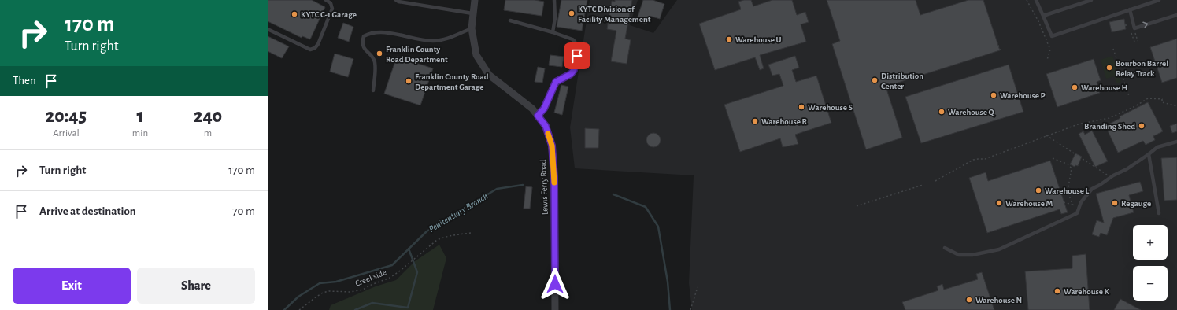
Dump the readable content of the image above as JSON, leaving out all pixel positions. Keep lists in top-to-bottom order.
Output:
{
  "streets": {
    "street": ["Lewis Ferry Road"],
    "path": ["Creekside"]
  },
  "water": ["Penitentiary Branch"],
  "places": [
    "KYTC Division of Facility Management",
    "KYTC C-1 Garage",
    "Warehouse U",
    "Franklin County Road Department",
    "Bourbon Barrel Relay Track",
    "Distribution Center",
    "Franklin County Road Department Garage",
    "Warehouse H",
    "Warehouse P",
    "Warehouse S",
    "Warehouse Q",
    "Warehouse R",
    "Branding Shed",
    "Warehouse L",
    "Warehouse M",
    "Regauge",
    "Warehouse K",
    "Warehouse N"
  ],
  "page": {
    "turn": ["170 m", "Turn right"],
    "then": "Then",
    "eta": [
      "20:45",
      "Arrival",
      "1",
      "min",
      "240",
      "m"
    ],
    "list": [
      {
        "name": "Turn right",
        "value": "170 m"
      },
      {
        "name": "Arrive at destination",
        "value": "70 m"
      }
    ],
    "map_buttons": ["+", "−"],
    "buttons": ["Exit", "Share"]
  }
}
